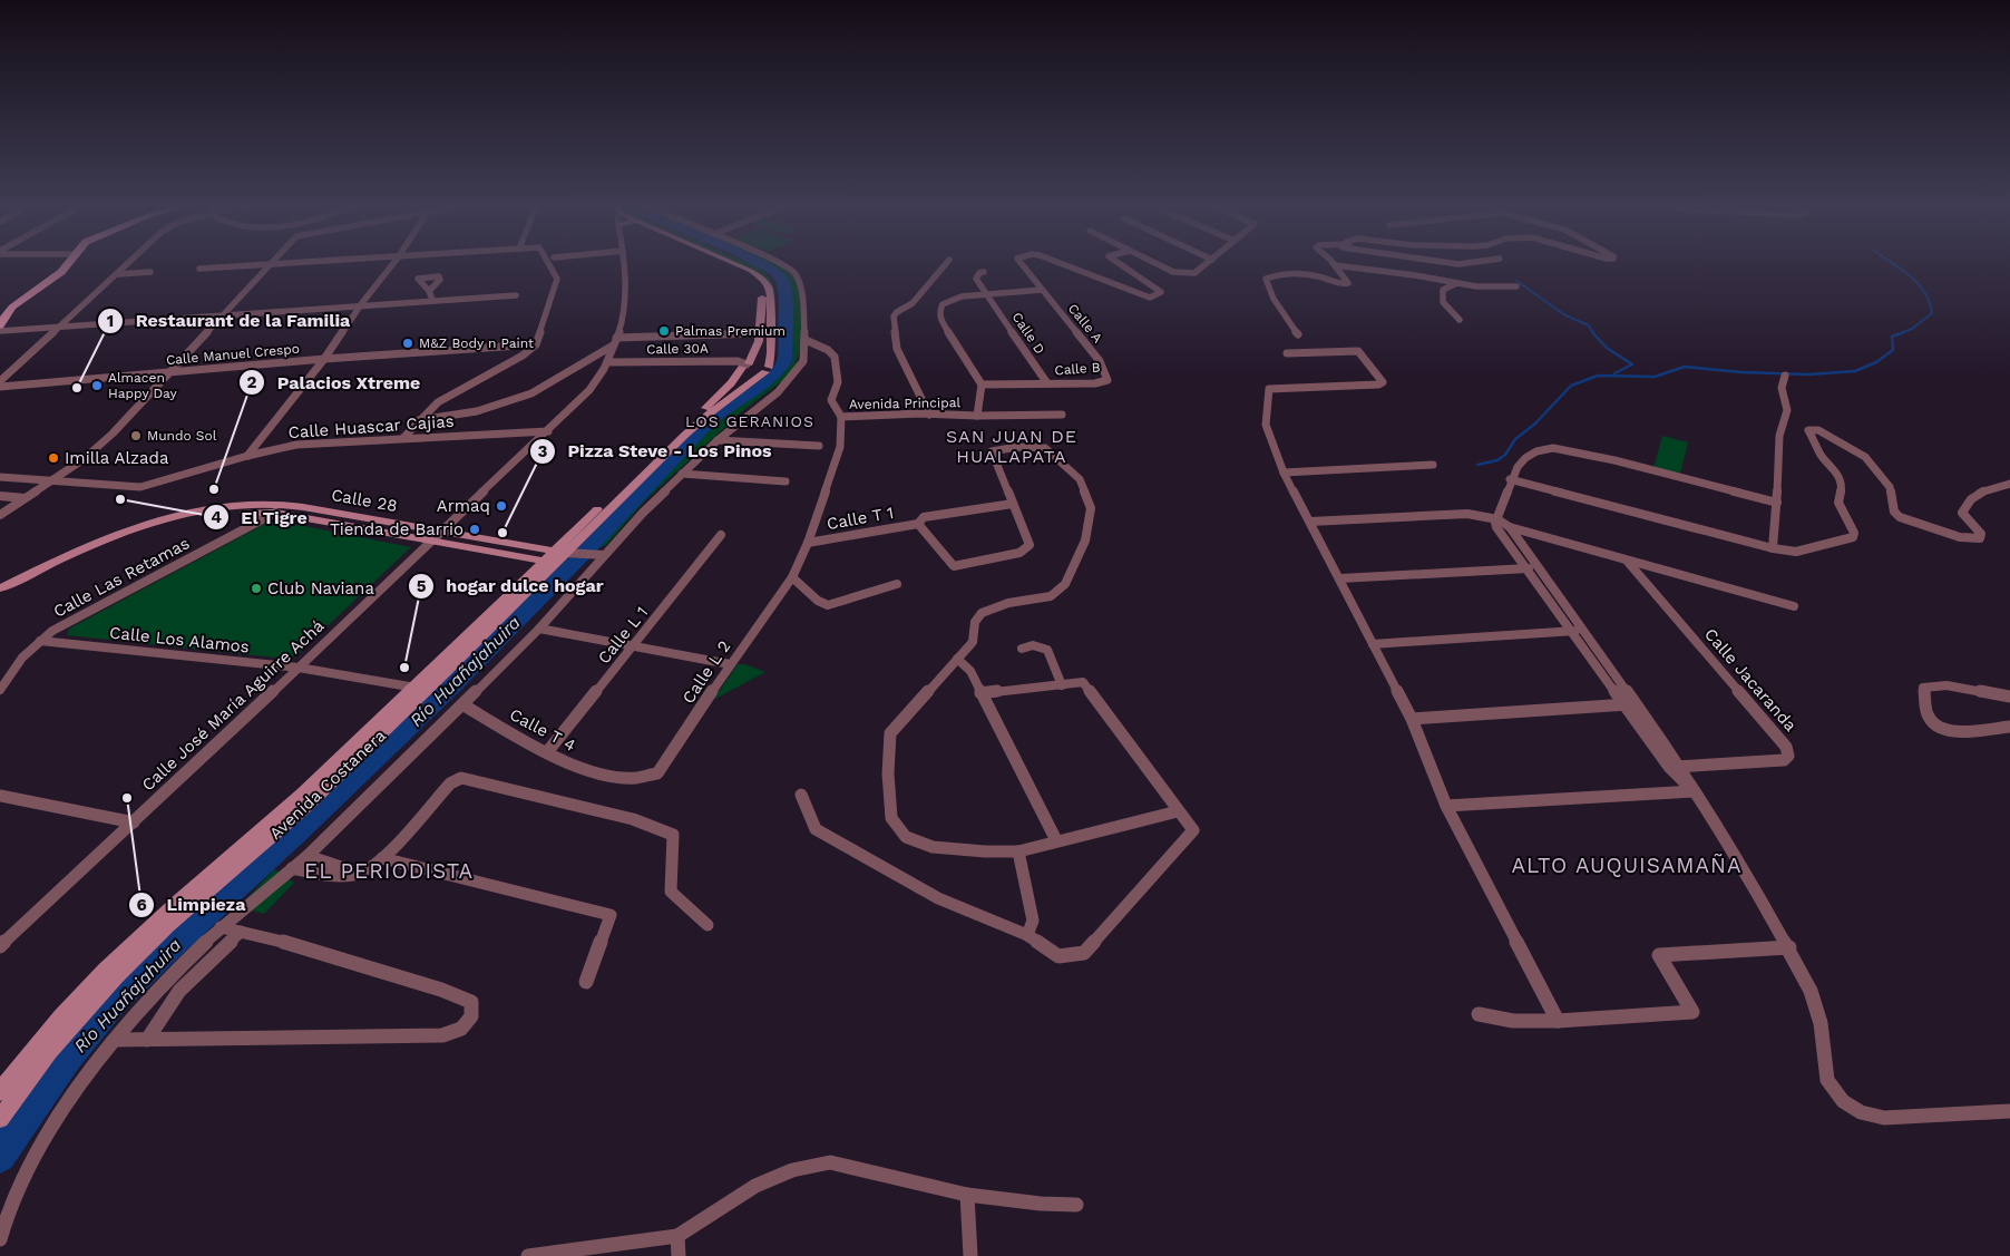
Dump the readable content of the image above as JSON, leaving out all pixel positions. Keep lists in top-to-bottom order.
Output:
{
  "streets": {
    "main road": ["Calle 28", "Avenida Costanera"],
    "street": [
      "Calle A",
      "Calle D",
      "Calle 30A",
      "Calle Manuel Crespo",
      "Calle B",
      "Avenida Principal",
      "Calle Huascar Cajias",
      "Calle T 1",
      "Calle Las Retamas",
      "Calle L 1",
      "Calle Los Alamos",
      "Calle L 2",
      "Calle Jacaranda",
      "Calle José María Aguirre Achá",
      "Calle T 4"
    ]
  },
  "crossings": [
    ["Calle A", "Calle B"],
    ["Calle A", "Avenida Principal"],
    ["Calle D", "Calle B"],
    ["Calle D", "Avenida Principal"],
    ["Calle 30A", "Calle José María Aguirre Achá"],
    ["Calle 30A", "Avenida Costanera"],
    ["Calle B", "Avenida Principal"],
    ["Avenida Principal", "Calle L 2"],
    ["Calle Huascar Cajias", "Calle José María Aguirre Achá"],
    ["Calle 28", "Calle Las Retamas"],
    ["Calle 28", "Calle José María Aguirre Achá"],
    ["Calle 28", "Avenida Costanera"],
    ["Calle T 1", "Calle L 2"],
    ["Calle Las Retamas", "Calle Los Alamos"],
    ["Calle L 1", "Calle T 4"],
    ["Calle Los Alamos", "Calle José María Aguirre Achá"],
    ["Calle Los Alamos", "Avenida Costanera"],
    ["Calle L 2", "Calle T 4"]
  ],
  "districts": [
    "LOS GERANIOS",
    "SAN JUAN DE HUALAPATA",
    "ALTO AUQUISAMAÑA",
    "EL PERIODISTA"
  ],
  "water": ["Río Huañajahuira"],
  "places": [
    "Palmas Premium",
    "M&Z Body n Paint",
    "Almacen Happy Day",
    "Restaurant de la Familia",
    "Mundo Sol",
    "Imilla Alzada",
    "Palacios Xtreme",
    "El Tigre",
    "Armaq",
    "Tienda de Barrio",
    "Pizza Steve - Los Pinos",
    "Club Naviana",
    "hogar dulce hogar",
    "Limpieza"
  ]
}
